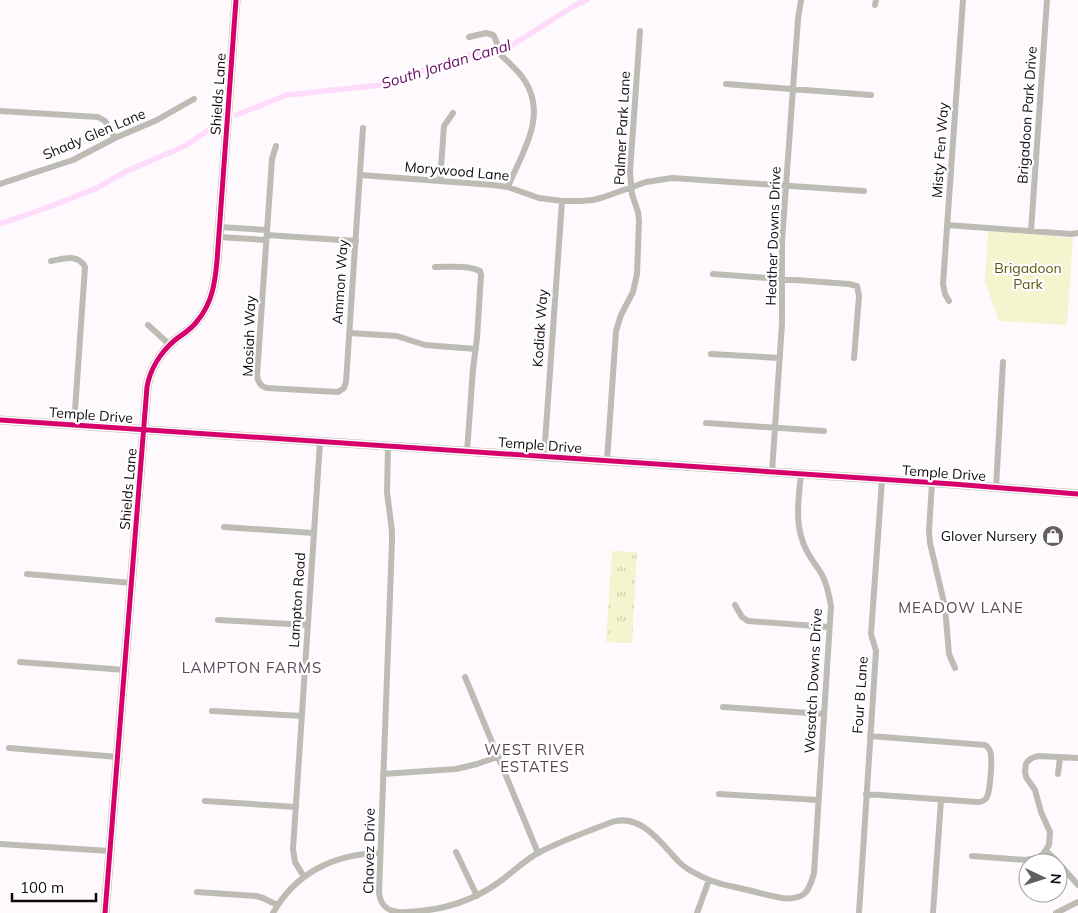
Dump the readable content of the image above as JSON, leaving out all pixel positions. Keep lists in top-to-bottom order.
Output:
{
  "streets": {
    "street": [
      "Shields Lane",
      "Brigadoon Park Drive",
      "Palmer Park Lane",
      "Shady Glen Lane",
      "Misty Fen Way",
      "Morywood Lane",
      "Heather Downs Drive",
      "Ammon Way",
      "Kodiak Way",
      "Mosiah Way",
      "Temple Drive",
      "Lampton Road",
      "Wasatch Downs Drive",
      "Four B Lane",
      "Chavez Drive"
    ]
  },
  "crossings": [
    ["Shields Lane", "Temple Drive"],
    ["Palmer Park Lane", "Morywood Lane"],
    ["Palmer Park Lane", "Temple Drive"],
    ["Morywood Lane", "Heather Downs Drive"],
    ["Morywood Lane", "Ammon Way"],
    ["Morywood Lane", "Kodiak Way"],
    ["Heather Downs Drive", "Temple Drive"],
    ["Ammon Way", "Mosiah Way"],
    ["Kodiak Way", "Temple Drive"],
    ["Temple Drive", "Lampton Road"],
    ["Temple Drive", "Wasatch Downs Drive"],
    ["Temple Drive", "Four B Lane"],
    ["Temple Drive", "Chavez Drive"],
    ["Wasatch Downs Drive", "Chavez Drive"]
  ],
  "districts": ["MEADOW LANE", "LAMPTON FARMS", "WEST RIVER ESTATES"],
  "water": ["South Jordan Canal"],
  "parks": ["Brigadoon Park"],
  "places": {
    "shop": ["Glover Nursery"]
  },
  "scale_bar": "100 m",
  "north": "right"
}
